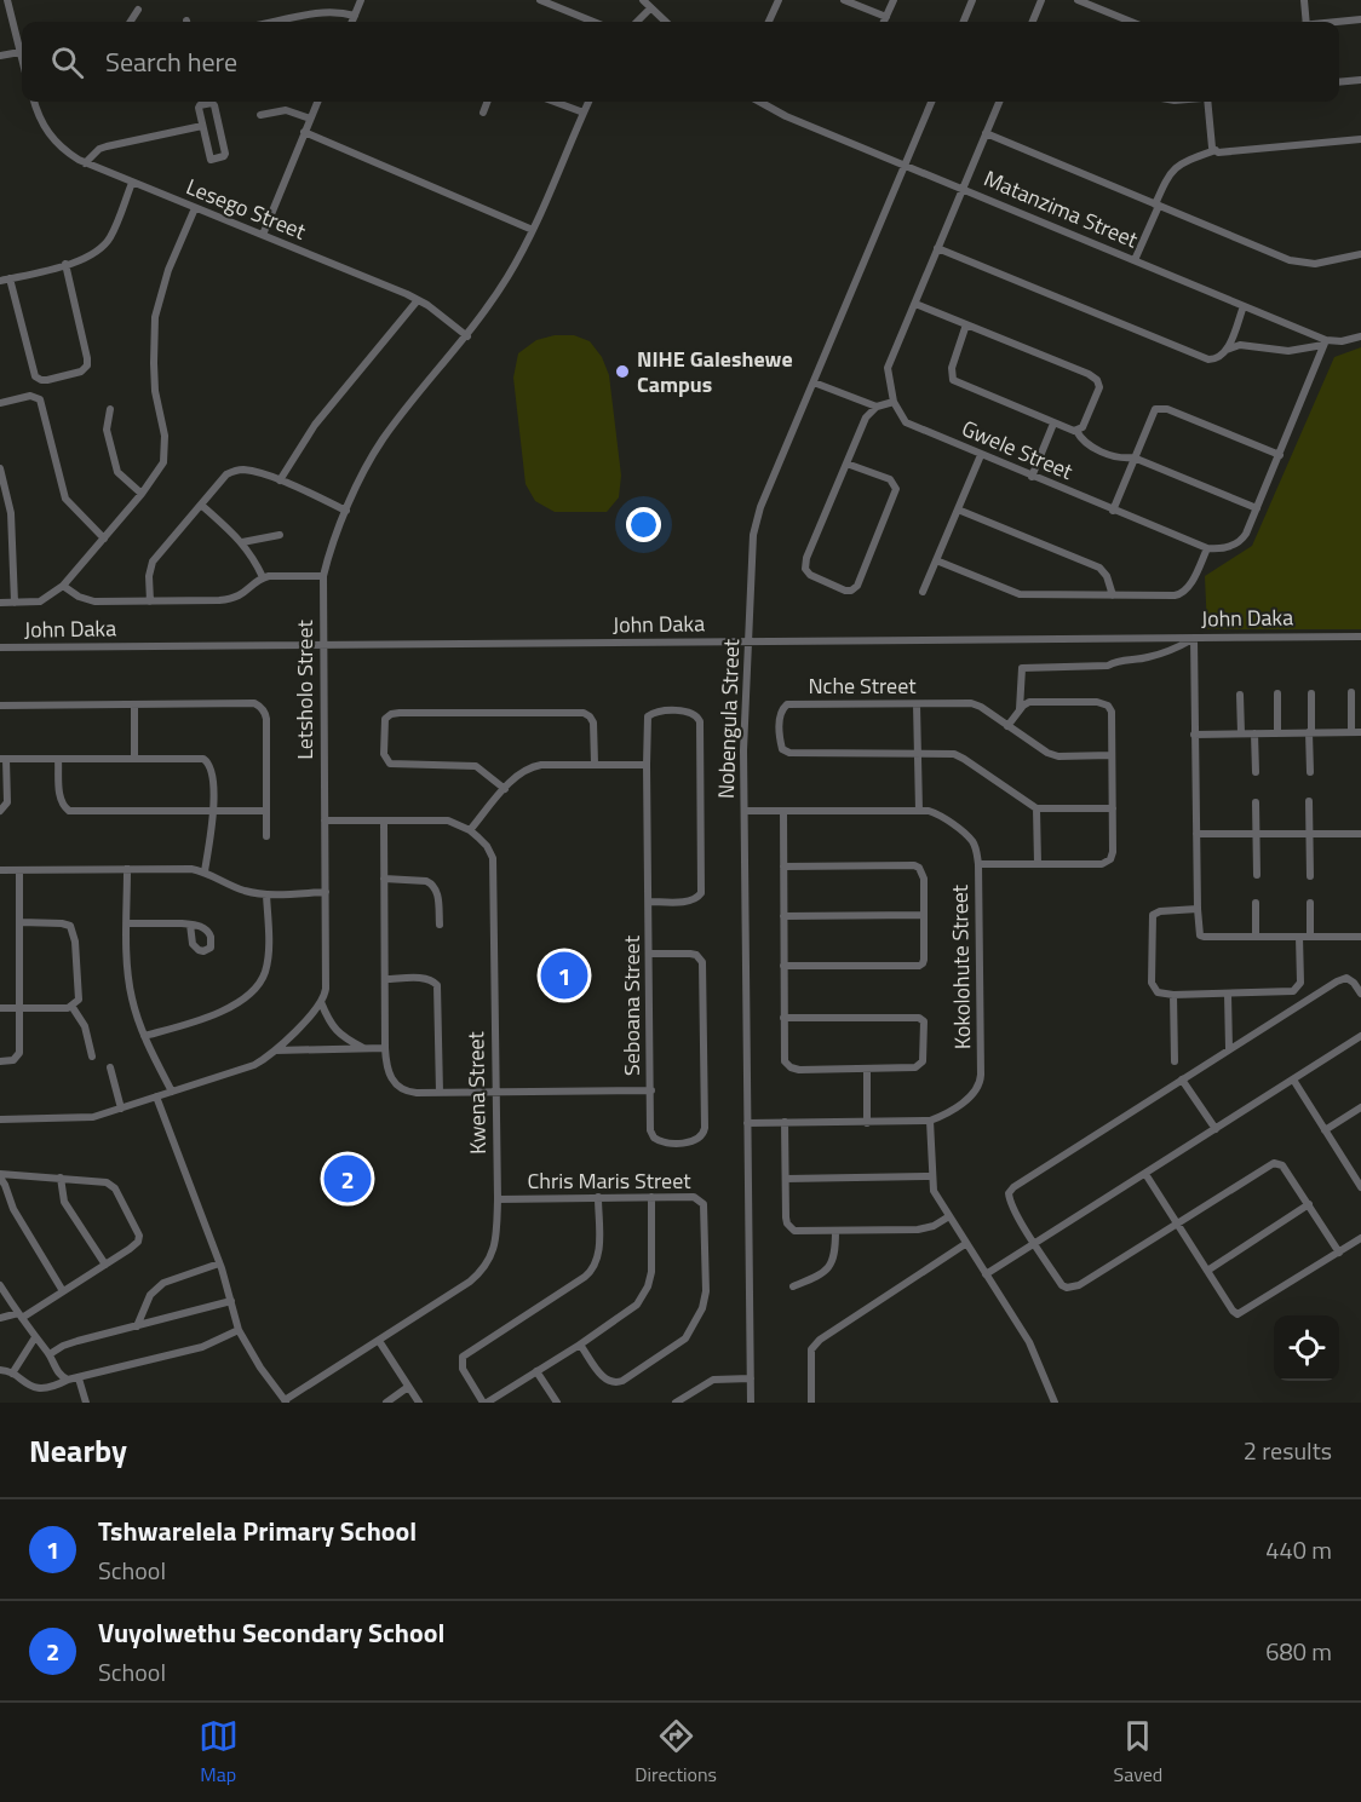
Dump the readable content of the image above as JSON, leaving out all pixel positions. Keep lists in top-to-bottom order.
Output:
{
  "streets": {
    "street": [
      "Lesego Street",
      "Matanzima Street",
      "Gwele Street",
      "John Daka",
      "Nche Street",
      "Letsholo Street",
      "Nobengula Street",
      "Kokolohute Street",
      "Seboana Street",
      "Kwena Street",
      "Chris Maris Street"
    ]
  },
  "crossings": [
    ["Lesego Street", "Letsholo Street"],
    ["Matanzima Street", "Nobengula Street"],
    ["John Daka", "Letsholo Street"],
    ["John Daka", "Nobengula Street"],
    ["Nobengula Street", "Kokolohute Street"],
    ["Seboana Street", "Kwena Street"],
    ["Kwena Street", "Chris Maris Street"]
  ],
  "places": ["NIHE Galeshewe Campus"],
  "page": {
    "search": "Search here",
    "pins": ["1", "2"],
    "heading": ["Nearby", "2 results"],
    "list": [
      {
        "mark": "1",
        "name": "Tshwarelela Primary School",
        "note": "School",
        "value": "440 m"
      },
      {
        "mark": "2",
        "name": "Vuyolwethu Secondary School",
        "note": "School",
        "value": "680 m"
      }
    ],
    "nav": ["Map", "Directions", "Saved"]
  }
}
